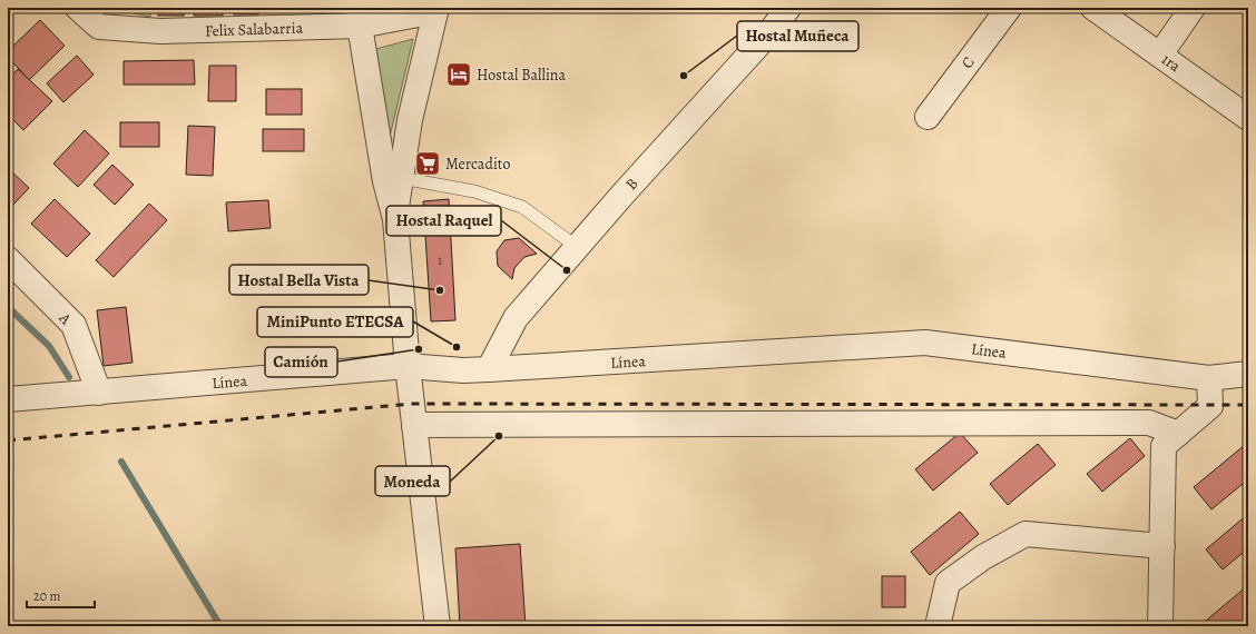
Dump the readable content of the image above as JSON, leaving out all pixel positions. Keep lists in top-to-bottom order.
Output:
{
  "streets": {
    "street": [
      "Felix Salabarria",
      "C",
      "1ra",
      "B",
      "A",
      "Línea"
    ]
  },
  "crossings": [
    ["B", "Línea"],
    ["A", "Línea"]
  ],
  "places": {
    "hotel": ["Hostal Ballina"],
    "other": [
      "Hostal Muñeca",
      "Hostal Raquel",
      "Hostal Bella Vista",
      "MiniPunto ETECSA",
      "Camión",
      "Moneda"
    ],
    "supermarket": ["Mercadito"]
  },
  "house_numbers": ["1"],
  "scale_bar": "20 m"
}
